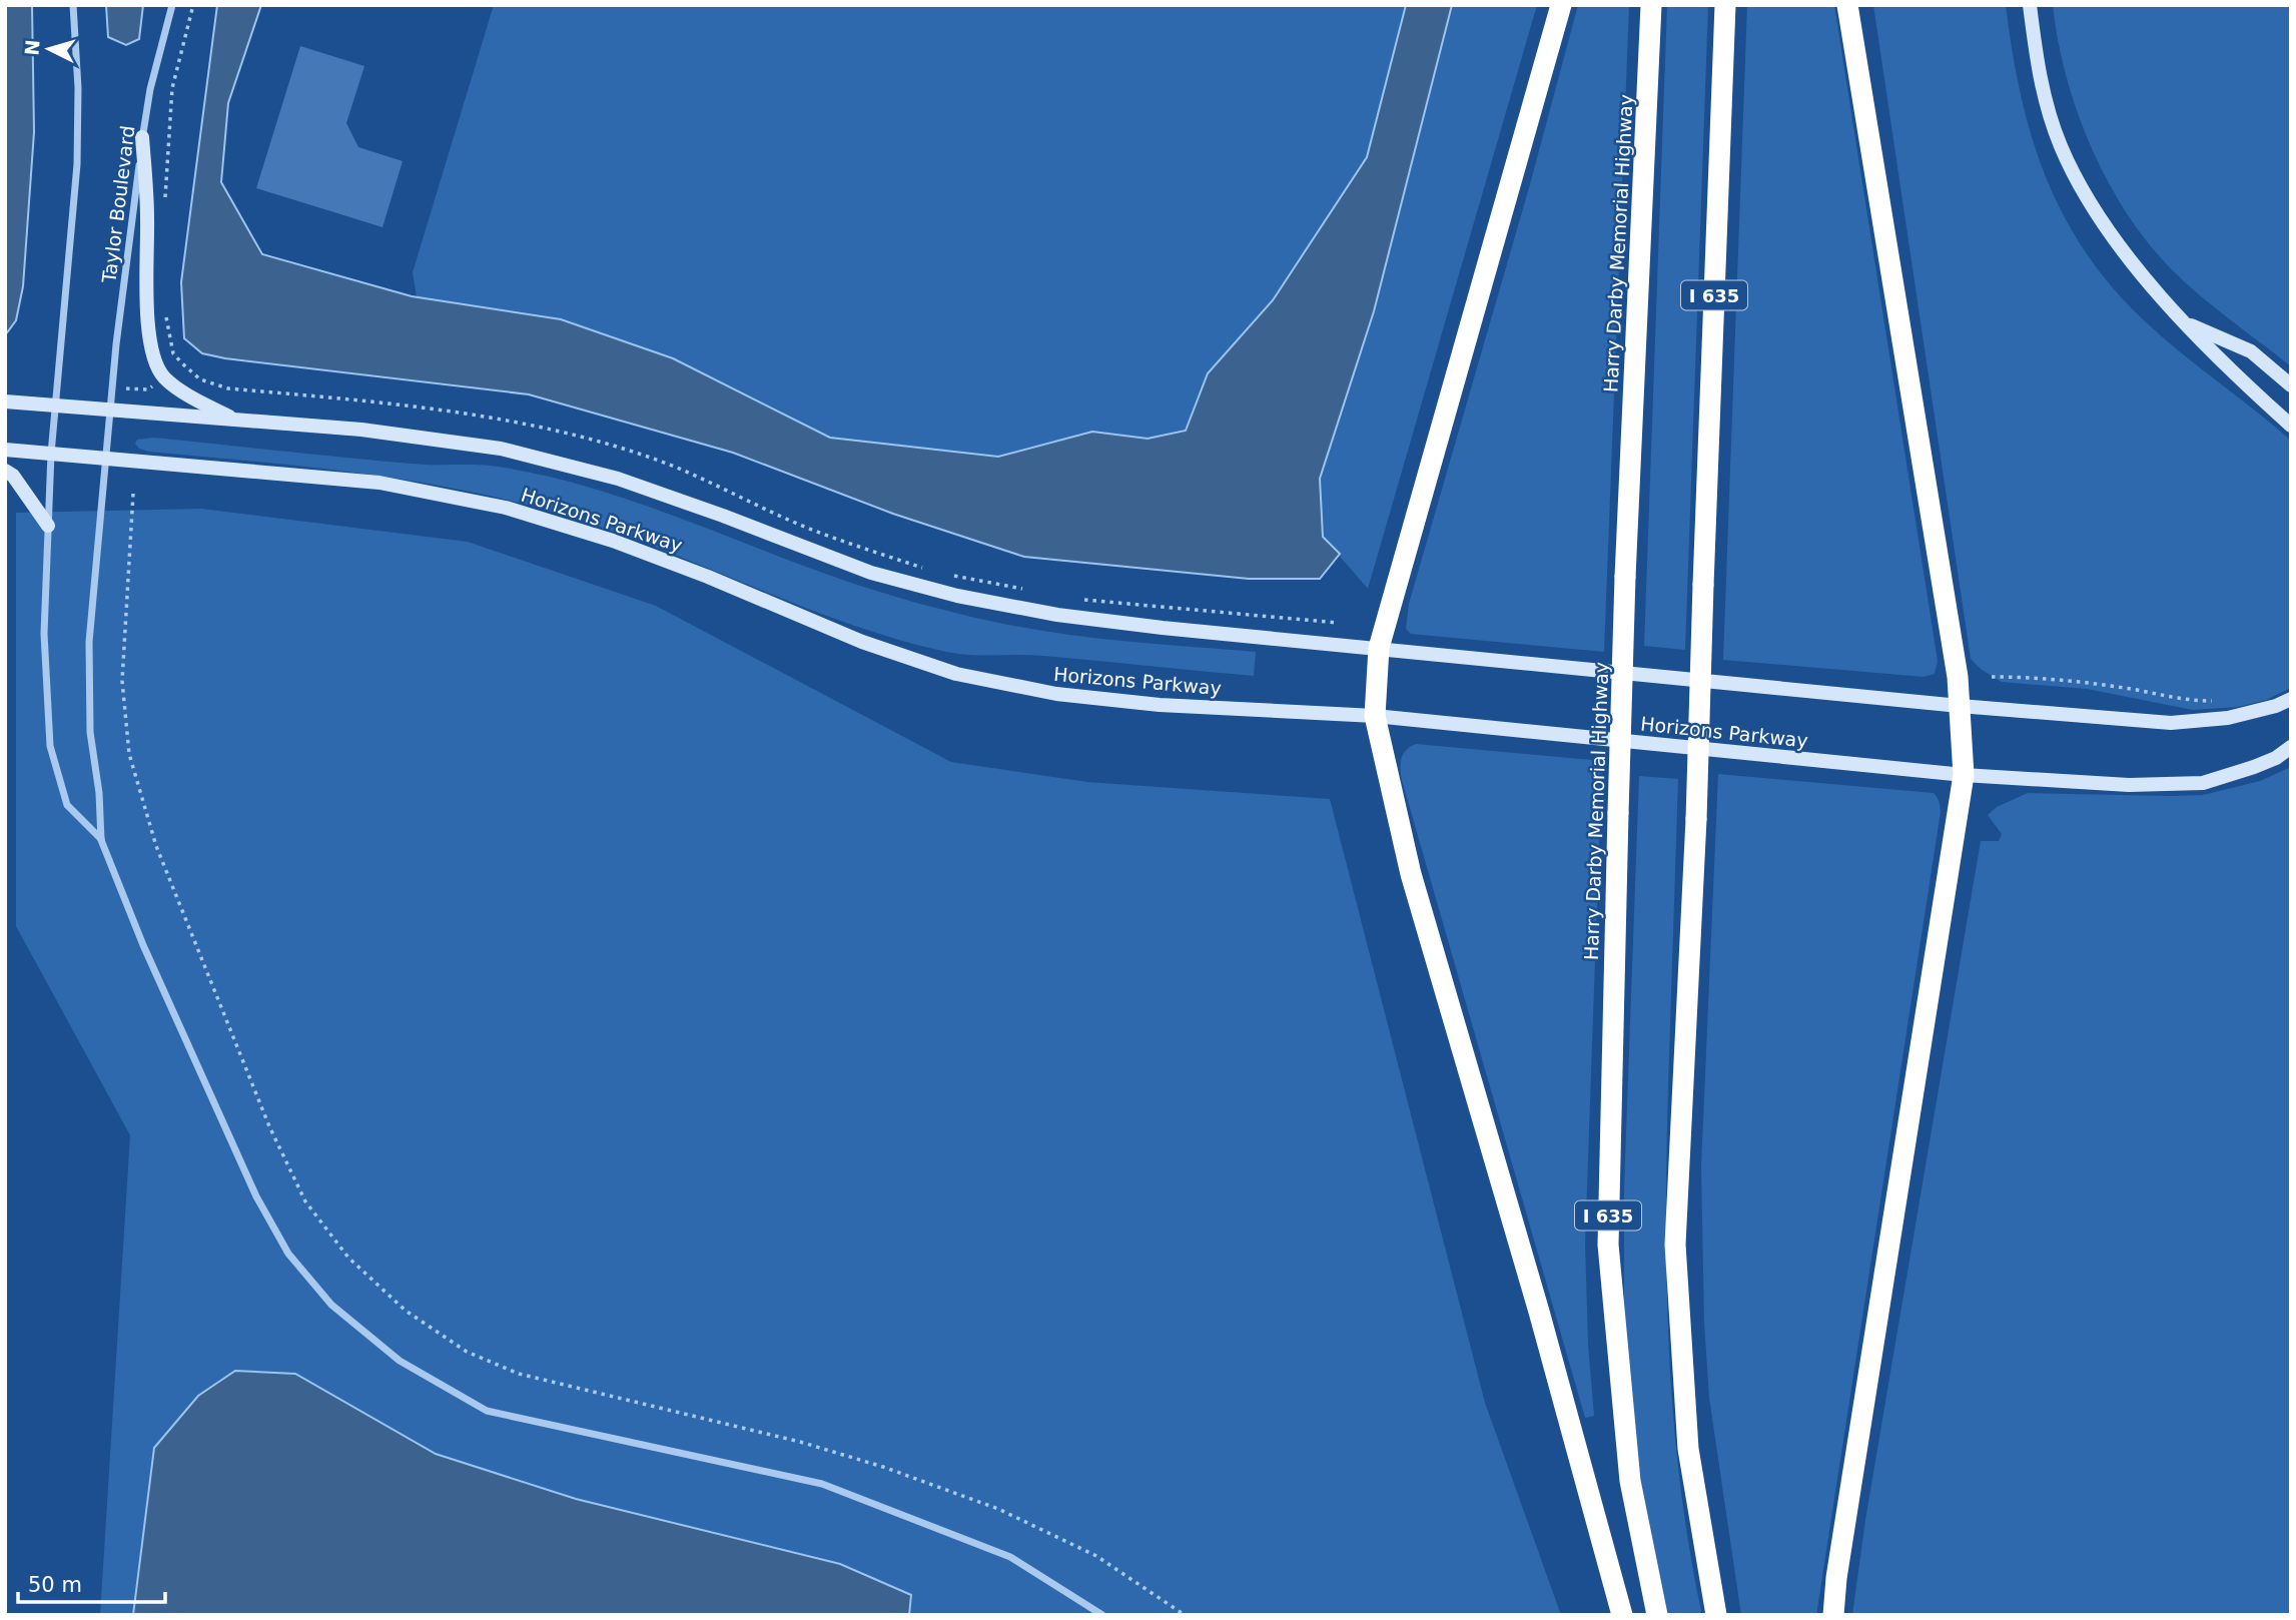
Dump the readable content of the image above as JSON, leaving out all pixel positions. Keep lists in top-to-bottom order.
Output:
{
  "streets": {
    "highway": ["Harry Darby Memorial Highway", "I 635"],
    "main road": ["Horizons Parkway"],
    "street": ["Taylor Boulevard"]
  },
  "crossings": [
    ["Taylor Boulevard", "Horizons Parkway"]
  ],
  "scale_bar": "50 m",
  "north": "left"
}
